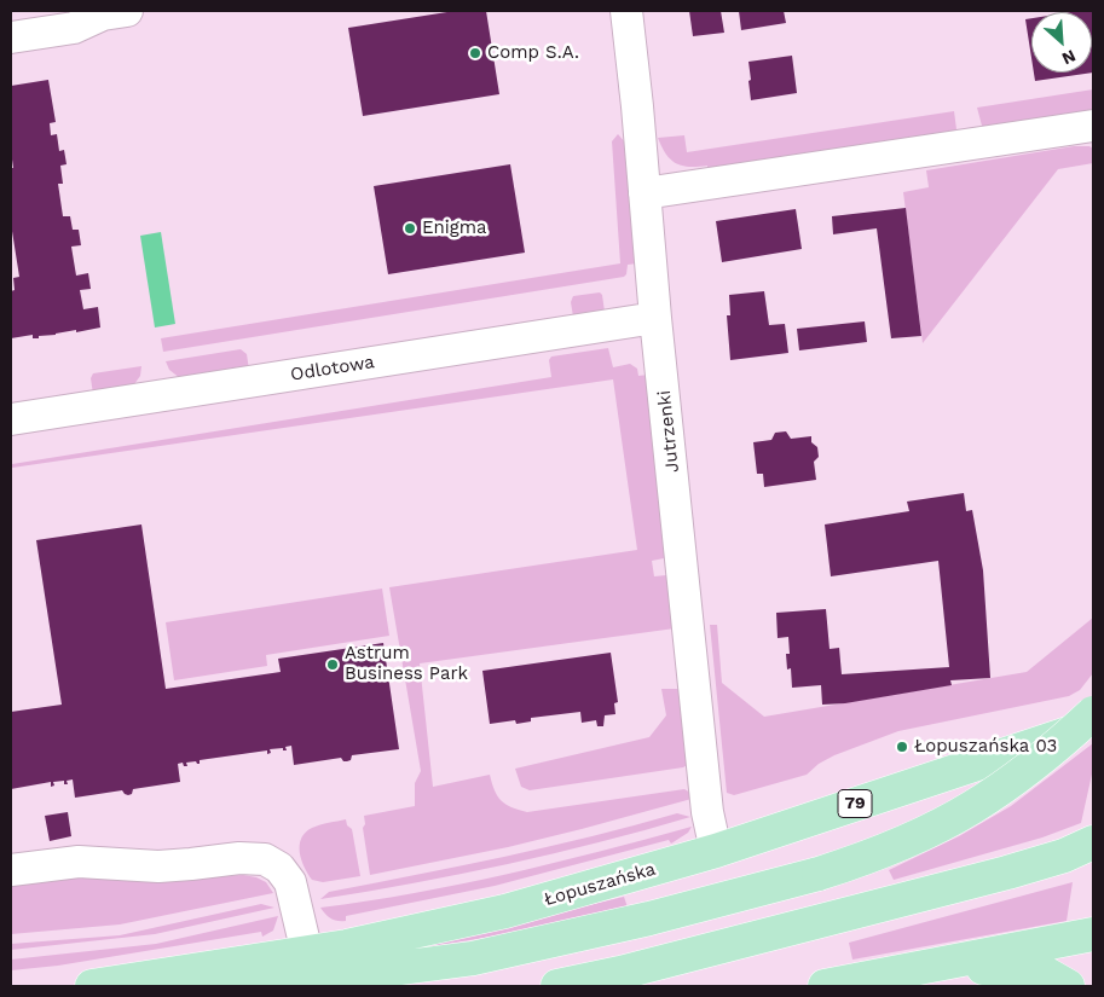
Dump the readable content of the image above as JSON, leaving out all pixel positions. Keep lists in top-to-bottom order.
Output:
{
  "streets": {
    "main road": ["79", "Łopuszańska"],
    "street": ["Odlotowa", "Jutrzenki"]
  },
  "crossings": [
    ["Odlotowa", "Jutrzenki"],
    ["Jutrzenki", "Łopuszańska"]
  ],
  "places": [
    "Comp S.A.",
    "Enigma",
    "Astrum Business Park",
    "Łopuszańska 03"
  ],
  "north": "bottom right"
}
